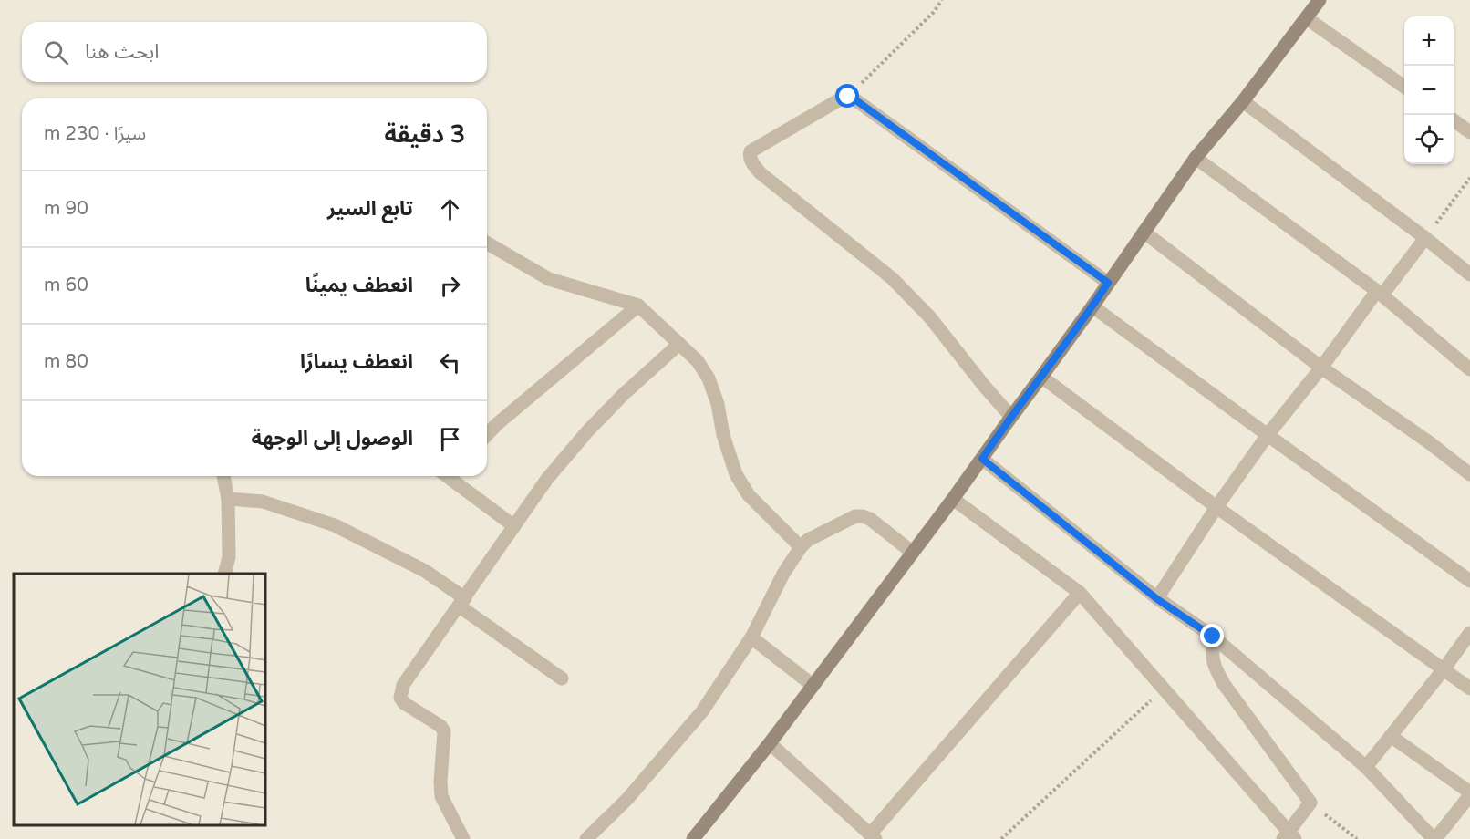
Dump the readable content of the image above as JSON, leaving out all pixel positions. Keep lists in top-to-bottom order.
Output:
{
  "page": {
    "map_buttons": ["+", "−"],
    "search": "ابحث هنا",
    "heading": ["3 دقيقة", "سيرًا · 230 m"],
    "list": [
      ["تابع السير", "90 m"],
      ["انعطف يمينًا", "60 m"],
      ["انعطف يسارًا", "80 m"],
      "الوصول إلى الوجهة"
    ]
  }
}
